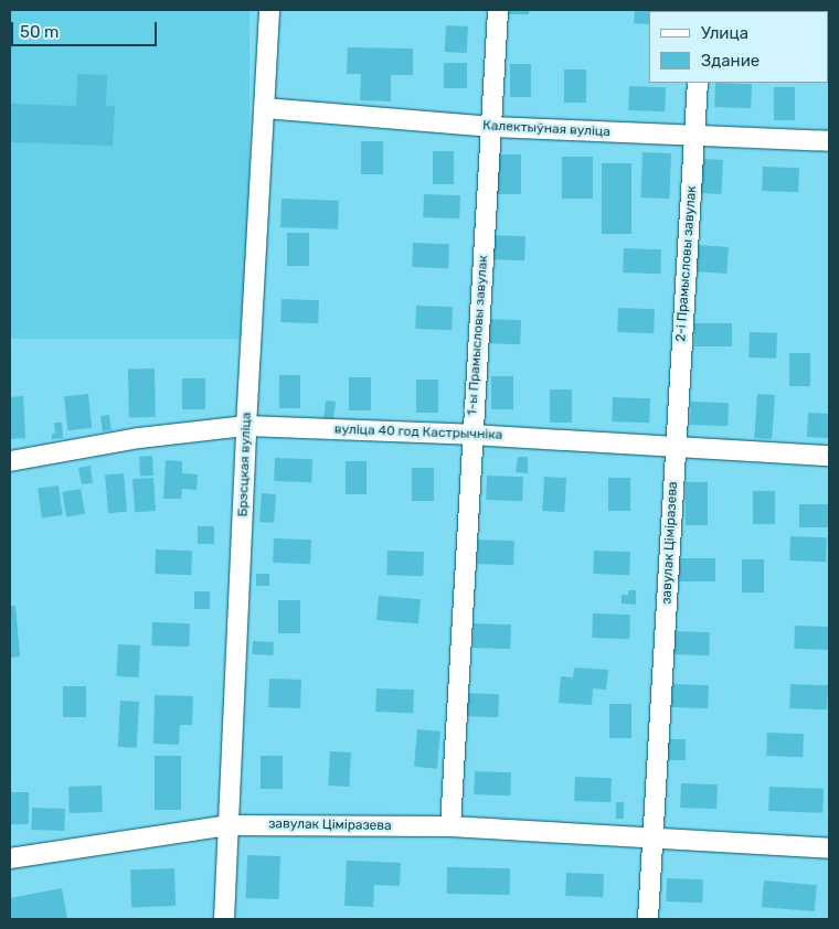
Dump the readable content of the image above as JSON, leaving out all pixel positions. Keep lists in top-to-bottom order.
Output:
{
  "streets": {
    "street": [
      "Калектыўная вуліца",
      "2-і Прамысловы завулак",
      "1-ы Прамысловы завулак",
      "вуліца 40 год Кастрычніка",
      "Брэсцкая вуліца",
      "завулак Ціміразева"
    ]
  },
  "crossings": [
    ["Калектыўная вуліца", "2-і Прамысловы завулак"],
    ["Калектыўная вуліца", "1-ы Прамысловы завулак"],
    ["Калектыўная вуліца", "Брэсцкая вуліца"],
    ["2-і Прамысловы завулак", "вуліца 40 год Кастрычніка"],
    ["2-і Прамысловы завулак", "завулак Ціміразева"],
    ["1-ы Прамысловы завулак", "вуліца 40 год Кастрычніка"],
    ["1-ы Прамысловы завулак", "завулак Ціміразева"],
    ["вуліца 40 год Кастрычніка", "Брэсцкая вуліца"],
    ["вуліца 40 год Кастрычніка", "завулак Ціміразева"],
    ["Брэсцкая вуліца", "завулак Ціміразева"]
  ],
  "legend": ["Улица", "Здание"],
  "scale_bar": "50 m"
}
